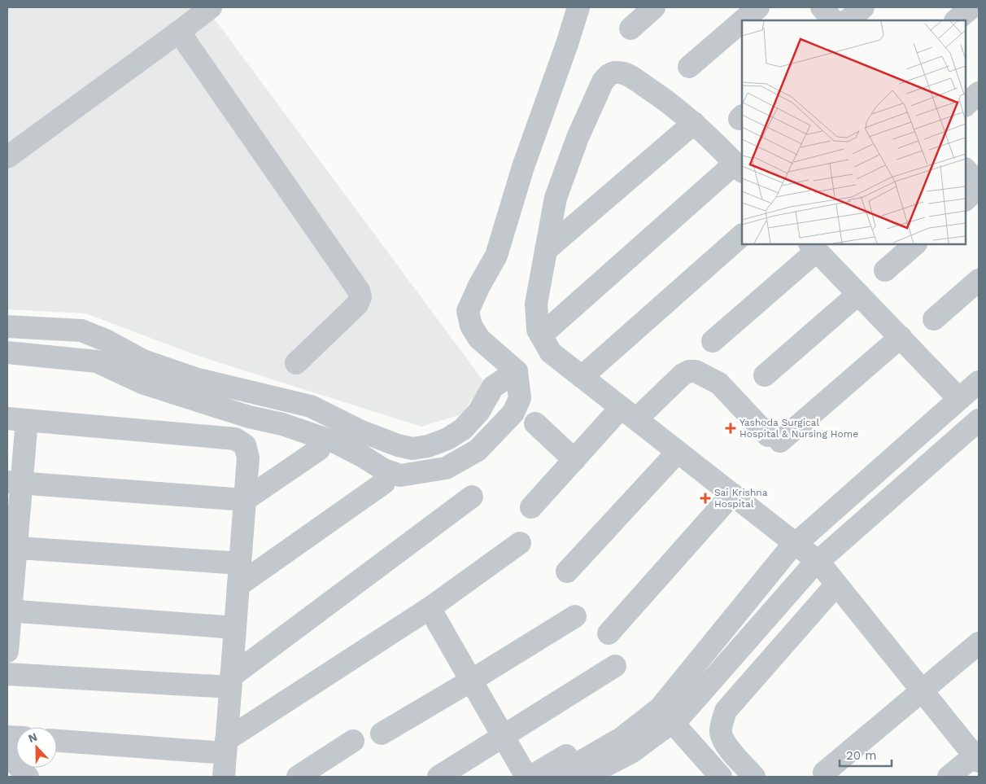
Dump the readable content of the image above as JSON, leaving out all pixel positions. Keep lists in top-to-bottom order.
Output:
{
  "places": {
    "health": ["Yashoda Surgical Hospital & Nursing Home", "Sai Krishna Hospital"]
  },
  "scale_bar": "20 m",
  "north": "top"
}
